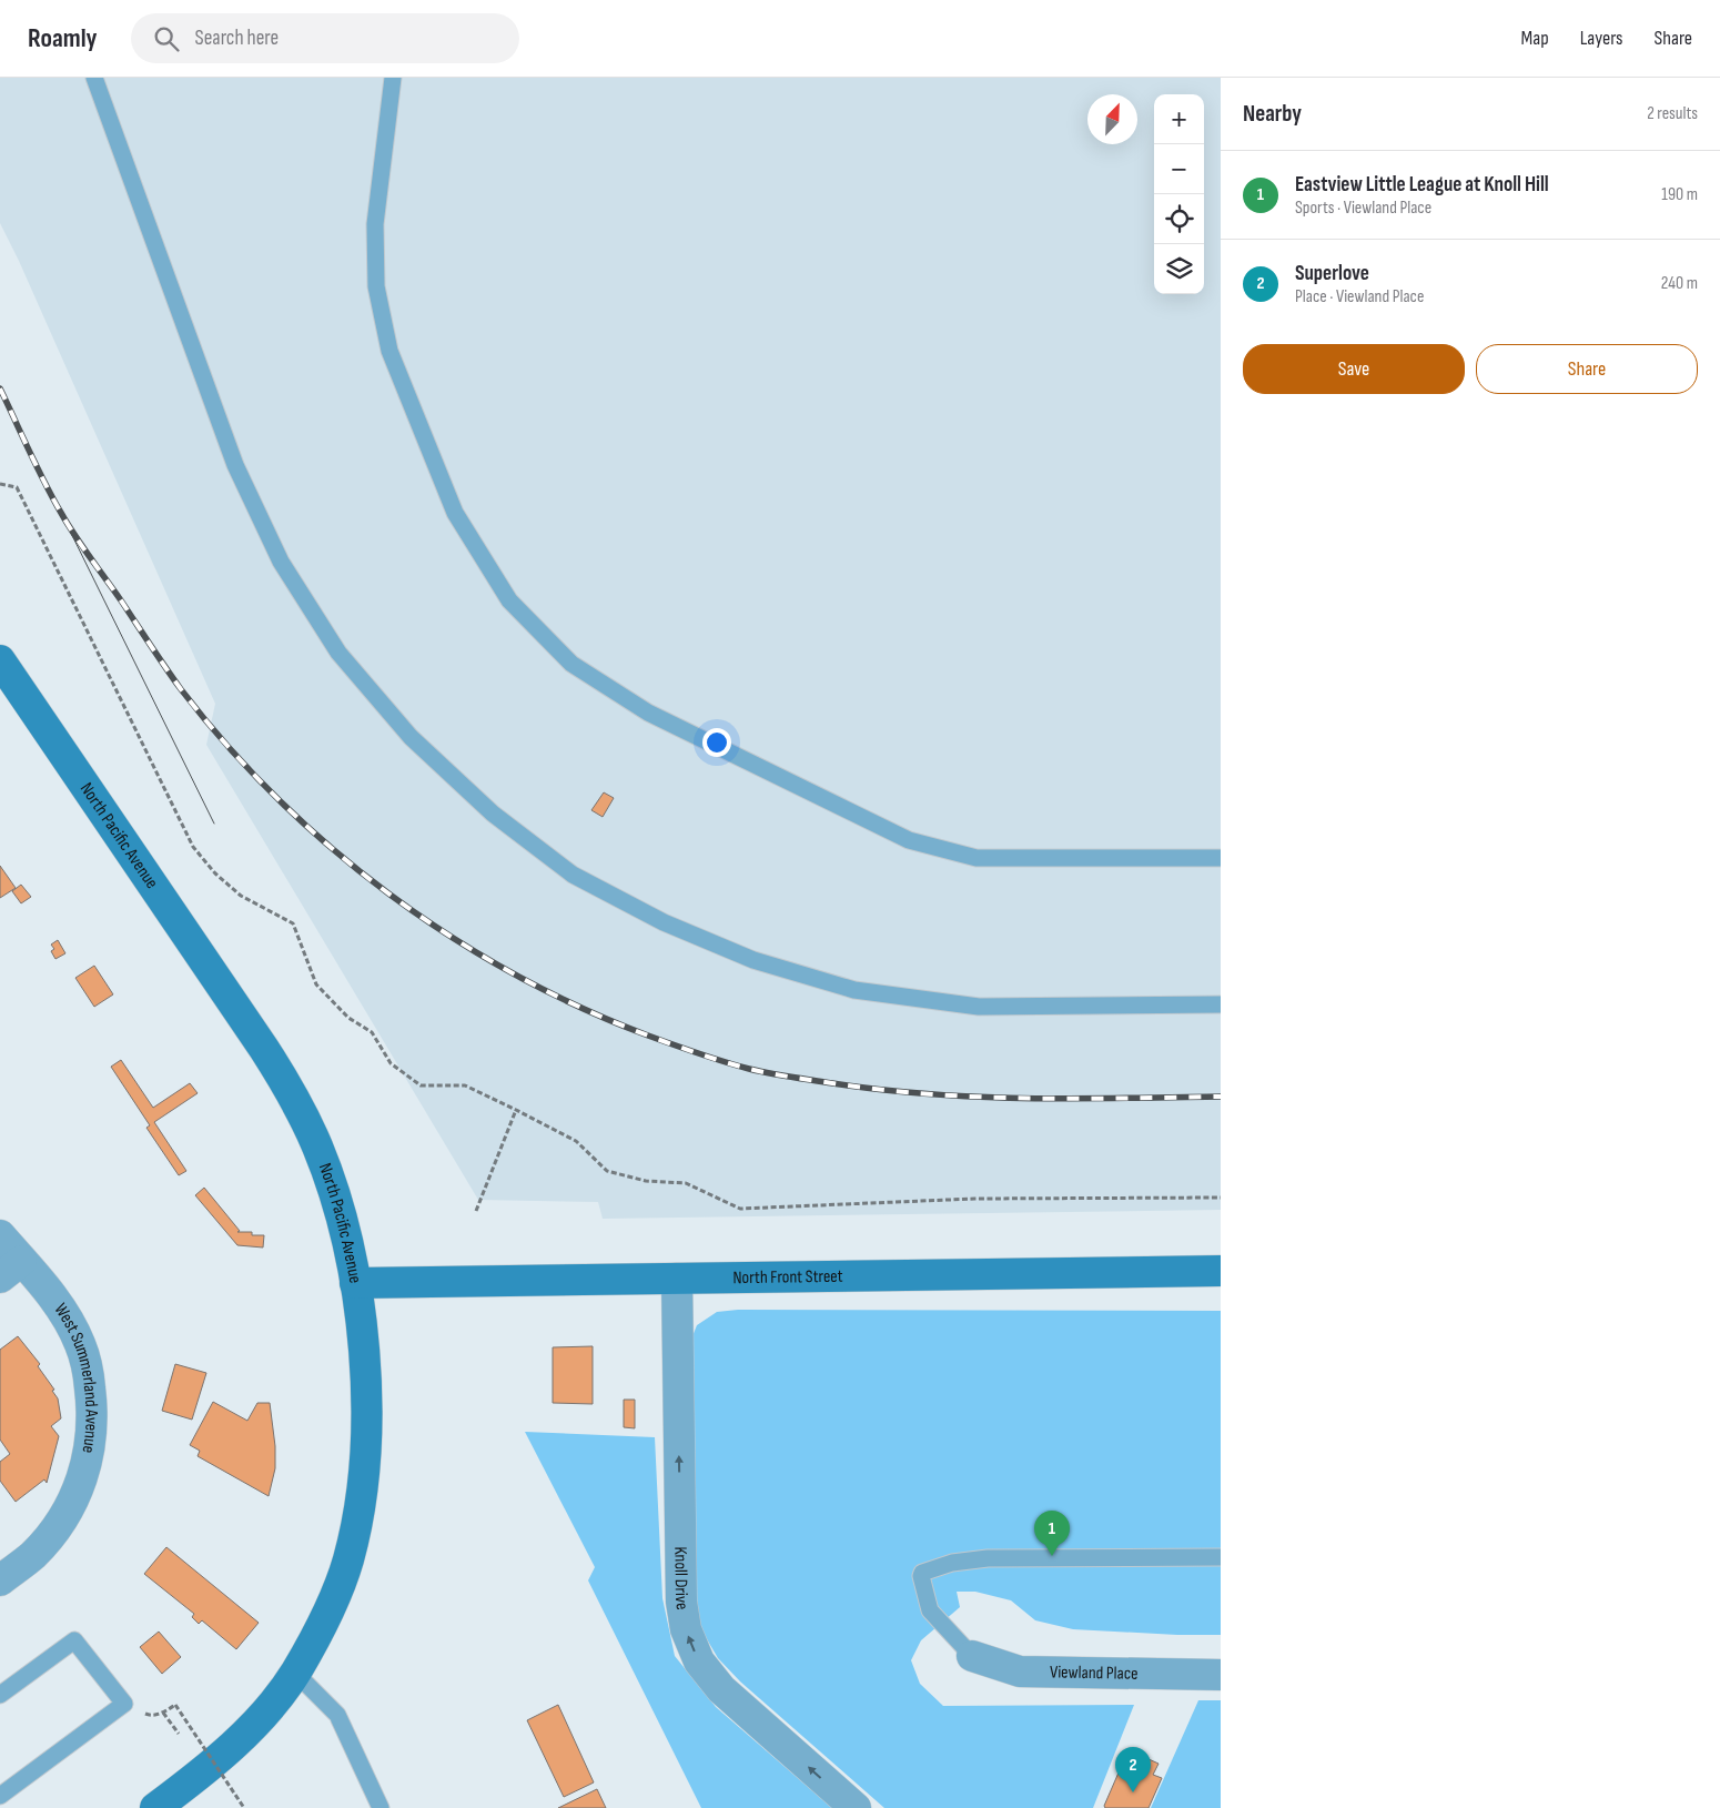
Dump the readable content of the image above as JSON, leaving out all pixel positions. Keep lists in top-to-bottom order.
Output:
{
  "streets": {
    "main road": ["North Pacific Avenue", "North Front Street"],
    "street": ["West Summerland Avenue", "Knoll Drive", "Viewland Place"]
  },
  "crossings": [
    ["North Pacific Avenue", "North Front Street"],
    ["North Front Street", "Knoll Drive"]
  ],
  "one_way": ["Knoll Drive"],
  "north": "top right",
  "page": {
    "header": "Roamly",
    "search": "Search here",
    "nav": ["Map", "Layers", "Share"],
    "heading": ["Nearby", "2 results"],
    "map_buttons": ["+", "−"],
    "list": [
      {
        "mark": "1",
        "name": "Eastview Little League at Knoll Hill",
        "note": "Sports · Viewland Place",
        "value": "190 m"
      },
      {
        "mark": "2",
        "name": "Superlove",
        "note": "Place · Viewland Place",
        "value": "240 m"
      }
    ],
    "buttons": ["Save", "Share"],
    "pins": ["1", "2"]
  }
}
